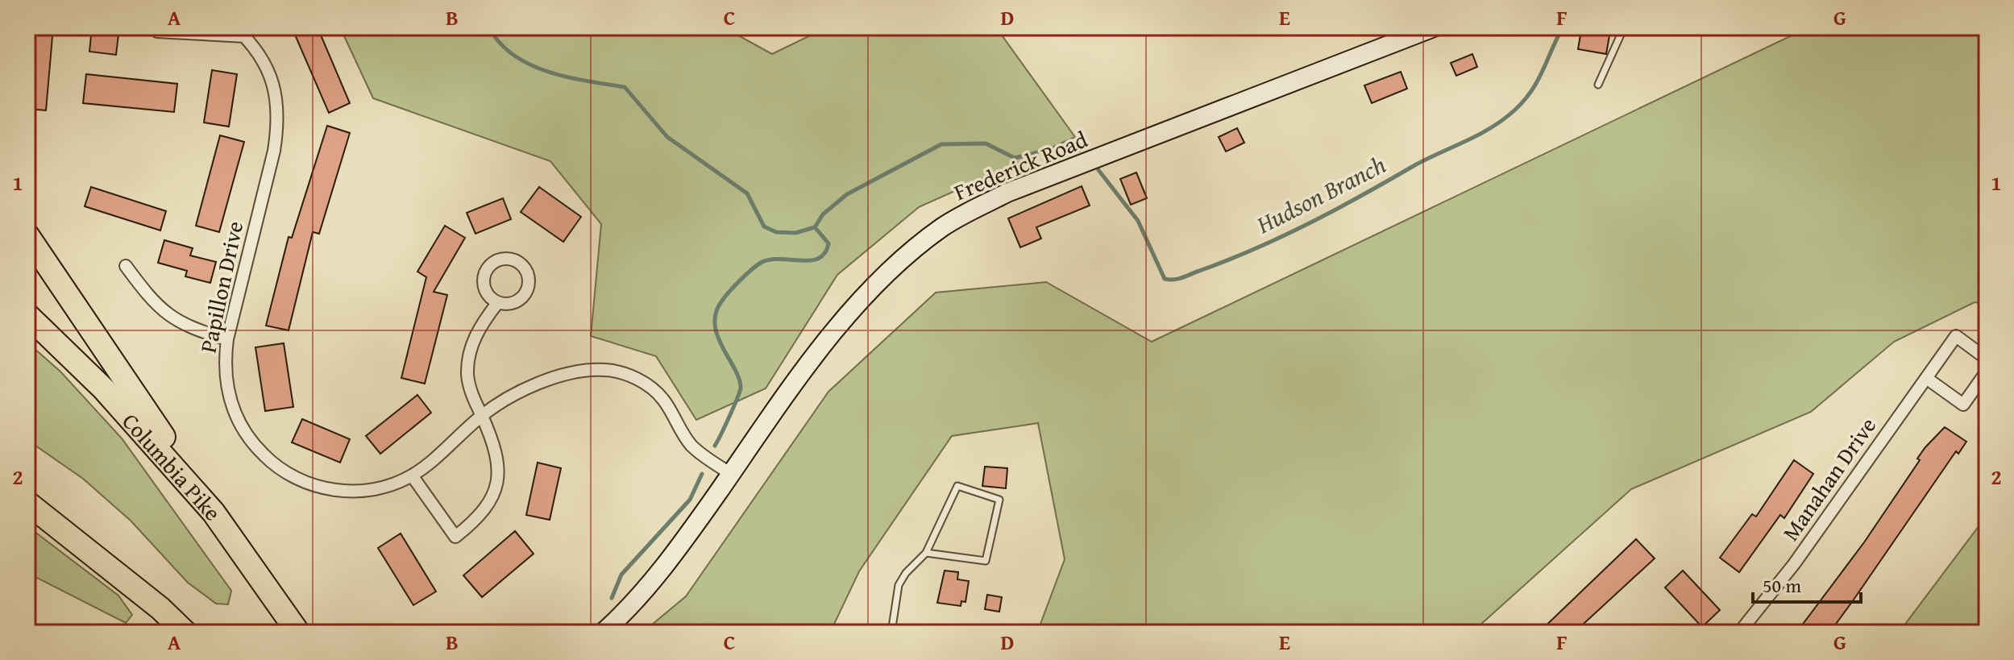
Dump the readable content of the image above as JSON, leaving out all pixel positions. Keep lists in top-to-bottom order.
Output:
{
  "streets": {
    "highway": ["Columbia Pike"],
    "main road": ["Frederick Road"],
    "street": ["Papillon Drive", "Manahan Drive"]
  },
  "crossings": [
    ["Frederick Road", "Papillon Drive"]
  ],
  "water": ["Hudson Branch"],
  "scale_bar": "50 m",
  "grid": {
    "columns": [
      "A",
      "B",
      "C",
      "D",
      "E",
      "F",
      "G"
    ],
    "rows": ["1", "2"]
  }
}
